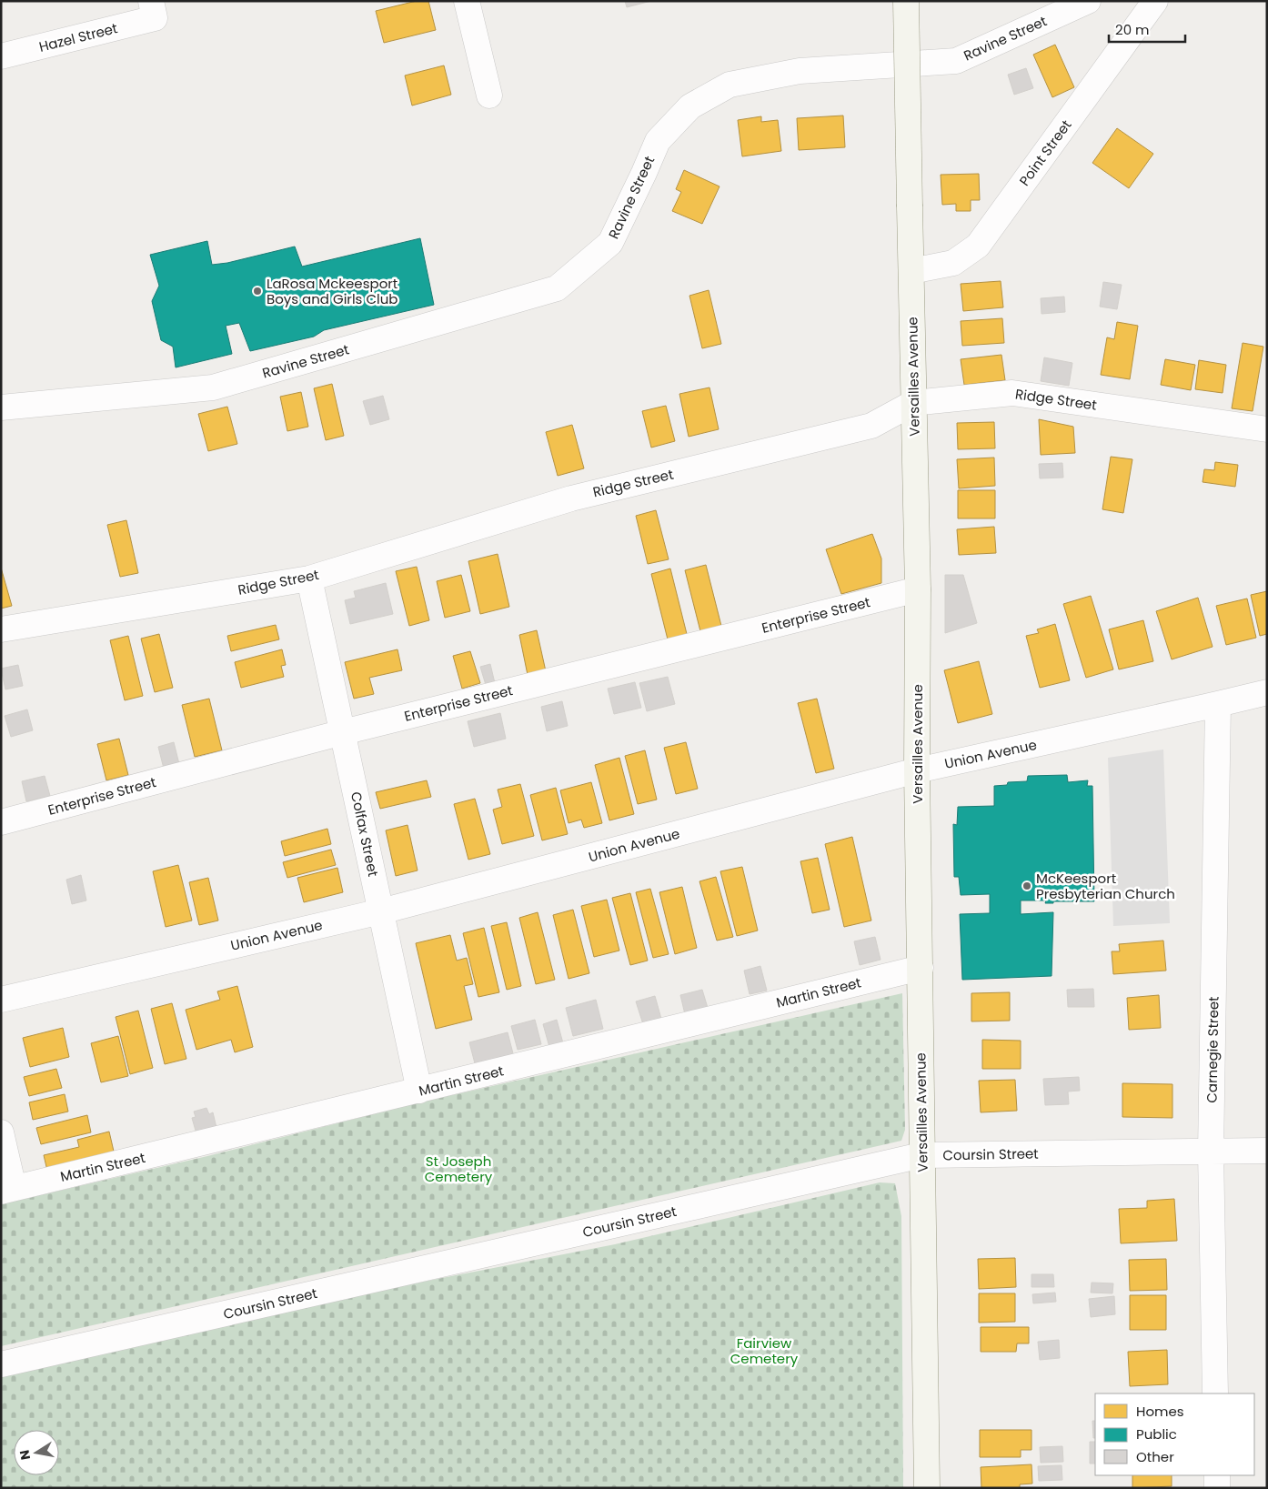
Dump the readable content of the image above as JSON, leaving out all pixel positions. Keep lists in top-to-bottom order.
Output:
{
  "streets": {
    "street": [
      "Hazel Street",
      "Ravine Street",
      "Point Street",
      "Versailles Avenue",
      "Ridge Street",
      "Enterprise Street",
      "Union Avenue",
      "Colfax Street",
      "Martin Street",
      "Carnegie Street",
      "Coursin Street"
    ]
  },
  "crossings": [
    ["Point Street", "Versailles Avenue"],
    ["Versailles Avenue", "Ridge Street"],
    ["Versailles Avenue", "Enterprise Street"],
    ["Versailles Avenue", "Union Avenue"],
    ["Versailles Avenue", "Martin Street"],
    ["Versailles Avenue", "Coursin Street"],
    ["Ridge Street", "Colfax Street"],
    ["Enterprise Street", "Colfax Street"],
    ["Union Avenue", "Colfax Street"],
    ["Union Avenue", "Carnegie Street"],
    ["Colfax Street", "Martin Street"],
    ["Carnegie Street", "Coursin Street"]
  ],
  "parks": ["St Joseph Cemetery", "Fairview Cemetery"],
  "places": ["LaRosa Mckeesport Boys and Girls Club", "McKeesport Presbyterian Church"],
  "legend": ["Homes", "Public", "Other"],
  "scale_bar": "20 m",
  "north": "left"
}
